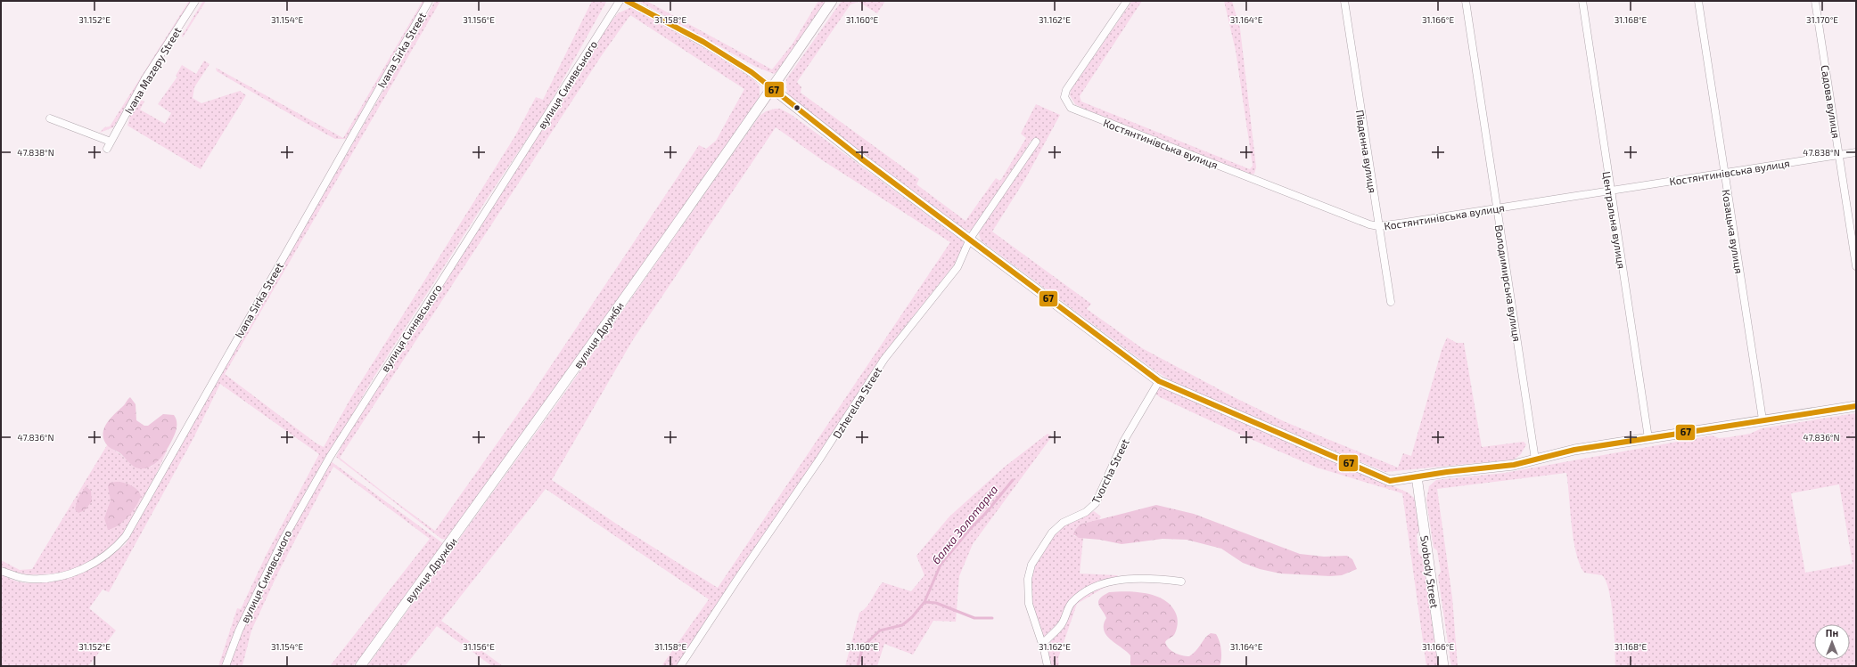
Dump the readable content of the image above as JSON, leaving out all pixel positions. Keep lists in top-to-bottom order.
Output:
{
  "streets": {
    "street": [
      "Ivana Sirka Street",
      "Ivana Mazepy Street",
      "вулиця Синявського",
      "Садова вулиця",
      "Костянтинівська вулиця",
      "Південна вулиця",
      "Центральна вулиця",
      "Козацька вулиця",
      "Володимирська вулиця",
      "вулиця Дружби",
      "Dzherelna Street",
      "Tvorcha Street",
      "Svobody Street"
    ]
  },
  "crossings": [
    ["Садова вулиця", "Костянтинівська вулиця"],
    ["Костянтинівська вулиця", "Південна вулиця"],
    ["Костянтинівська вулиця", "Центральна вулиця"],
    ["Костянтинівська вулиця", "Козацька вулиця"],
    ["Костянтинівська вулиця", "Володимирська вулиця"]
  ],
  "water": ["балка Золотарка"],
  "lines": ["transit line 67"],
  "north": "top",
  "coordinates": [
    "31.152°E",
    "31.154°E",
    "31.156°E",
    "31.158°E",
    "31.160°E",
    "31.162°E",
    "31.164°E",
    "31.166°E",
    "31.168°E",
    "31.170°E",
    "47.838°N",
    "47.836°N"
  ]
}
